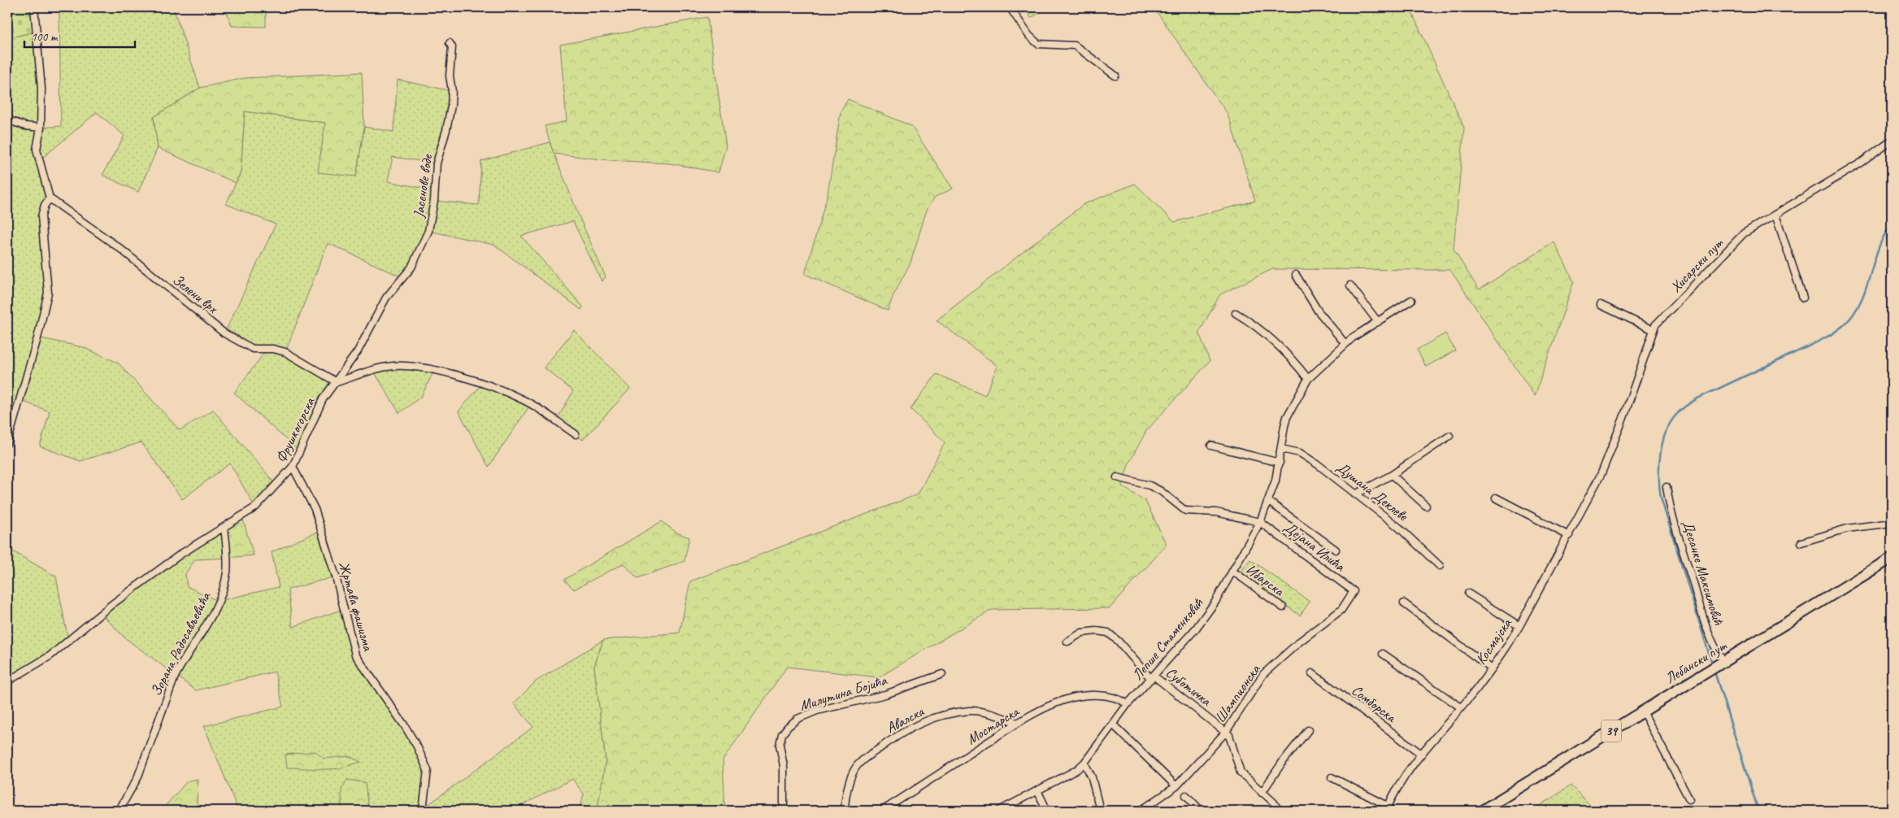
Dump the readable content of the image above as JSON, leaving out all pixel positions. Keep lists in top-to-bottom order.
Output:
{
  "streets": {
    "main road": ["Лебански пут", "39"],
    "street": [
      "Јасенове воде",
      "Хисарски пут",
      "Зелени врх",
      "Фрушкогорска",
      "Душана Деклеве",
      "Дејана Илића",
      "Десанке Максимовић",
      "Ибарска",
      "Жртава фашизма",
      "Лепше Стаменковић",
      "Космајска",
      "Зорана Радосављевића",
      "Суботичка",
      "Милутина Бојића",
      "Шампионска",
      "Сомборска",
      "Авалска",
      "Мостарска"
    ]
  },
  "crossings": [
    ["Јасенове воде", "Зелени врх"],
    ["Јасенове воде", "Фрушкогорска"],
    ["Хисарски пут", "Космајска"],
    ["Зелени врх", "Фрушкогорска"],
    ["Фрушкогорска", "Жртава фашизма"],
    ["Фрушкогорска", "Зорана Радосављевића"],
    ["Душана Деклеве", "Лепше Стаменковић"],
    ["Дејана Илића", "Лепше Стаменковић"],
    ["Дејана Илића", "Шампионска"],
    ["Десанке Максимовић", "Лебански пут"],
    ["Ибарска", "Лепше Стаменковић"],
    ["Лепше Стаменковић", "Суботичка"],
    ["Лепше Стаменковић", "Мостарска"],
    ["Космајска", "Сомборска"],
    ["Суботичка", "Шампионска"],
    ["Авалска", "Мостарска"]
  ],
  "scale_bar": "100 m"
}
